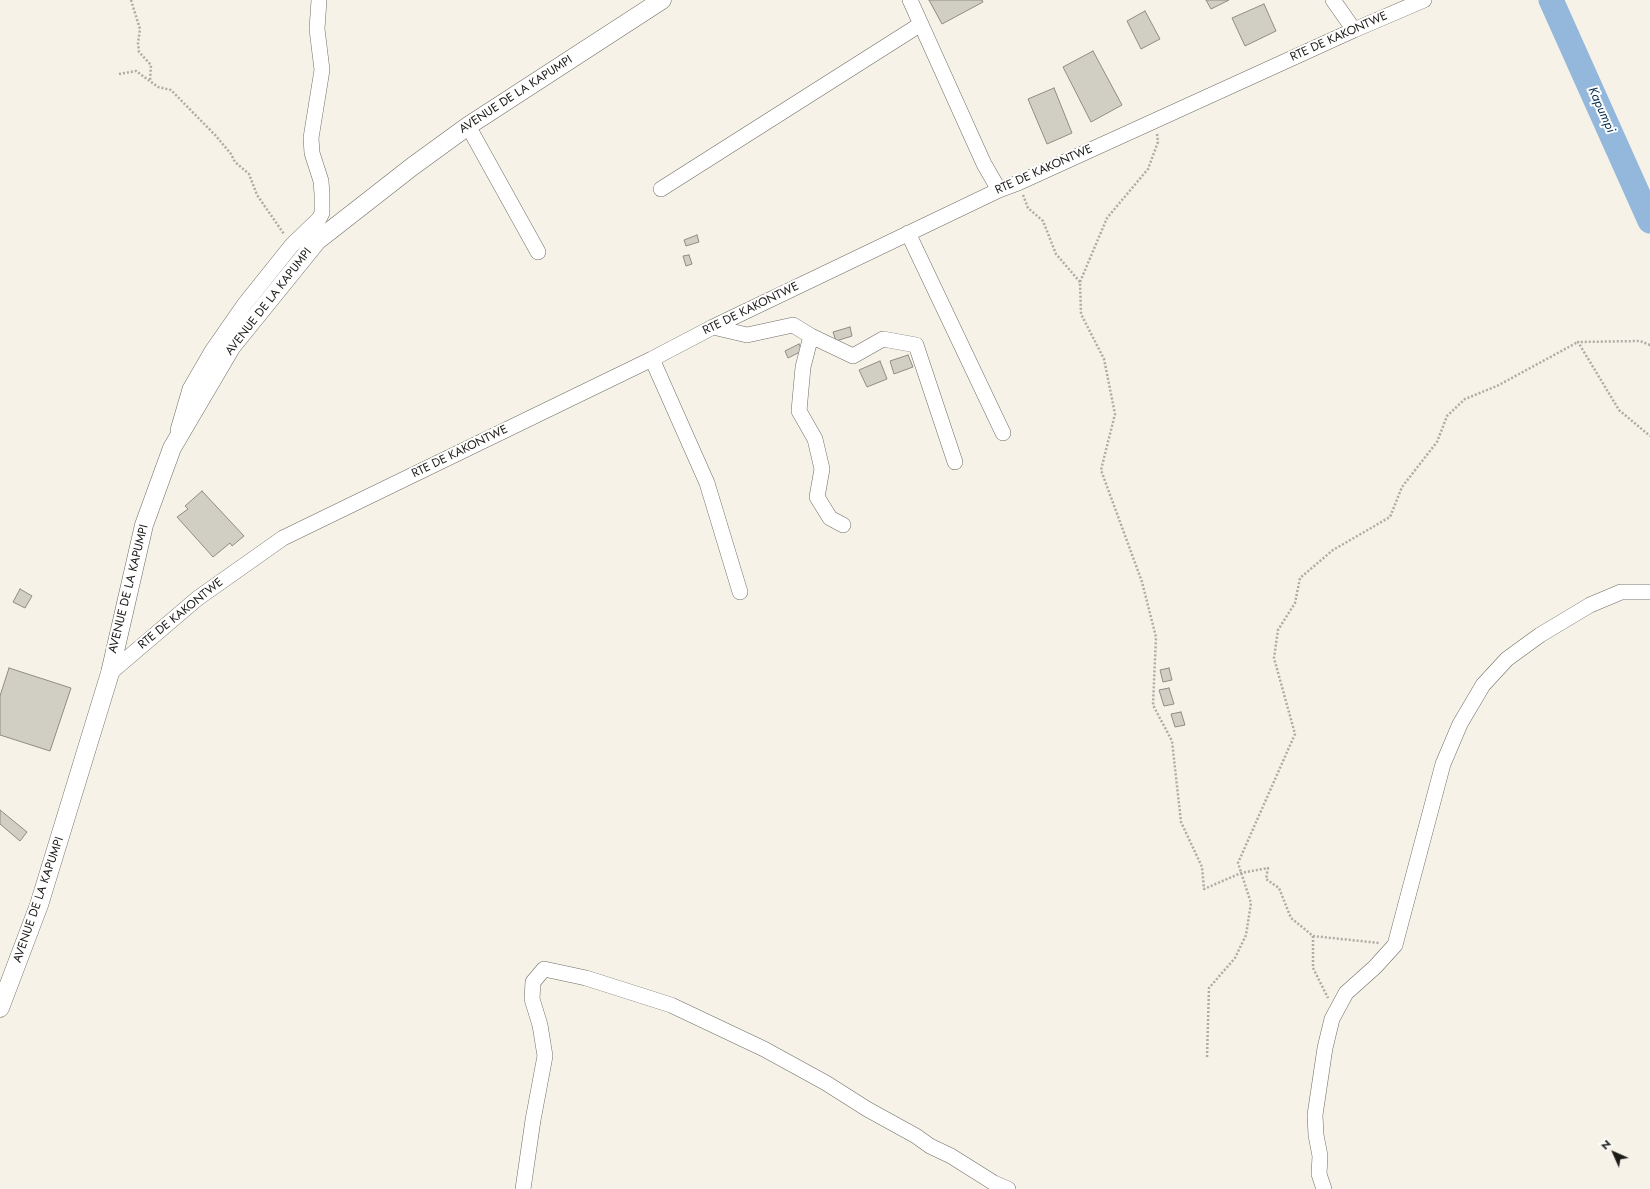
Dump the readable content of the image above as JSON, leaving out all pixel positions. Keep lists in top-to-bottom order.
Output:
{
  "streets": {
    "main road": ["AVENUE DE LA KAPUMPI"],
    "street": ["RTE DE KAKONTWE"]
  },
  "crossings": [
    ["RTE DE KAKONTWE", "AVENUE DE LA KAPUMPI"]
  ],
  "water": ["Kapumpi"],
  "north": "top left"
}
